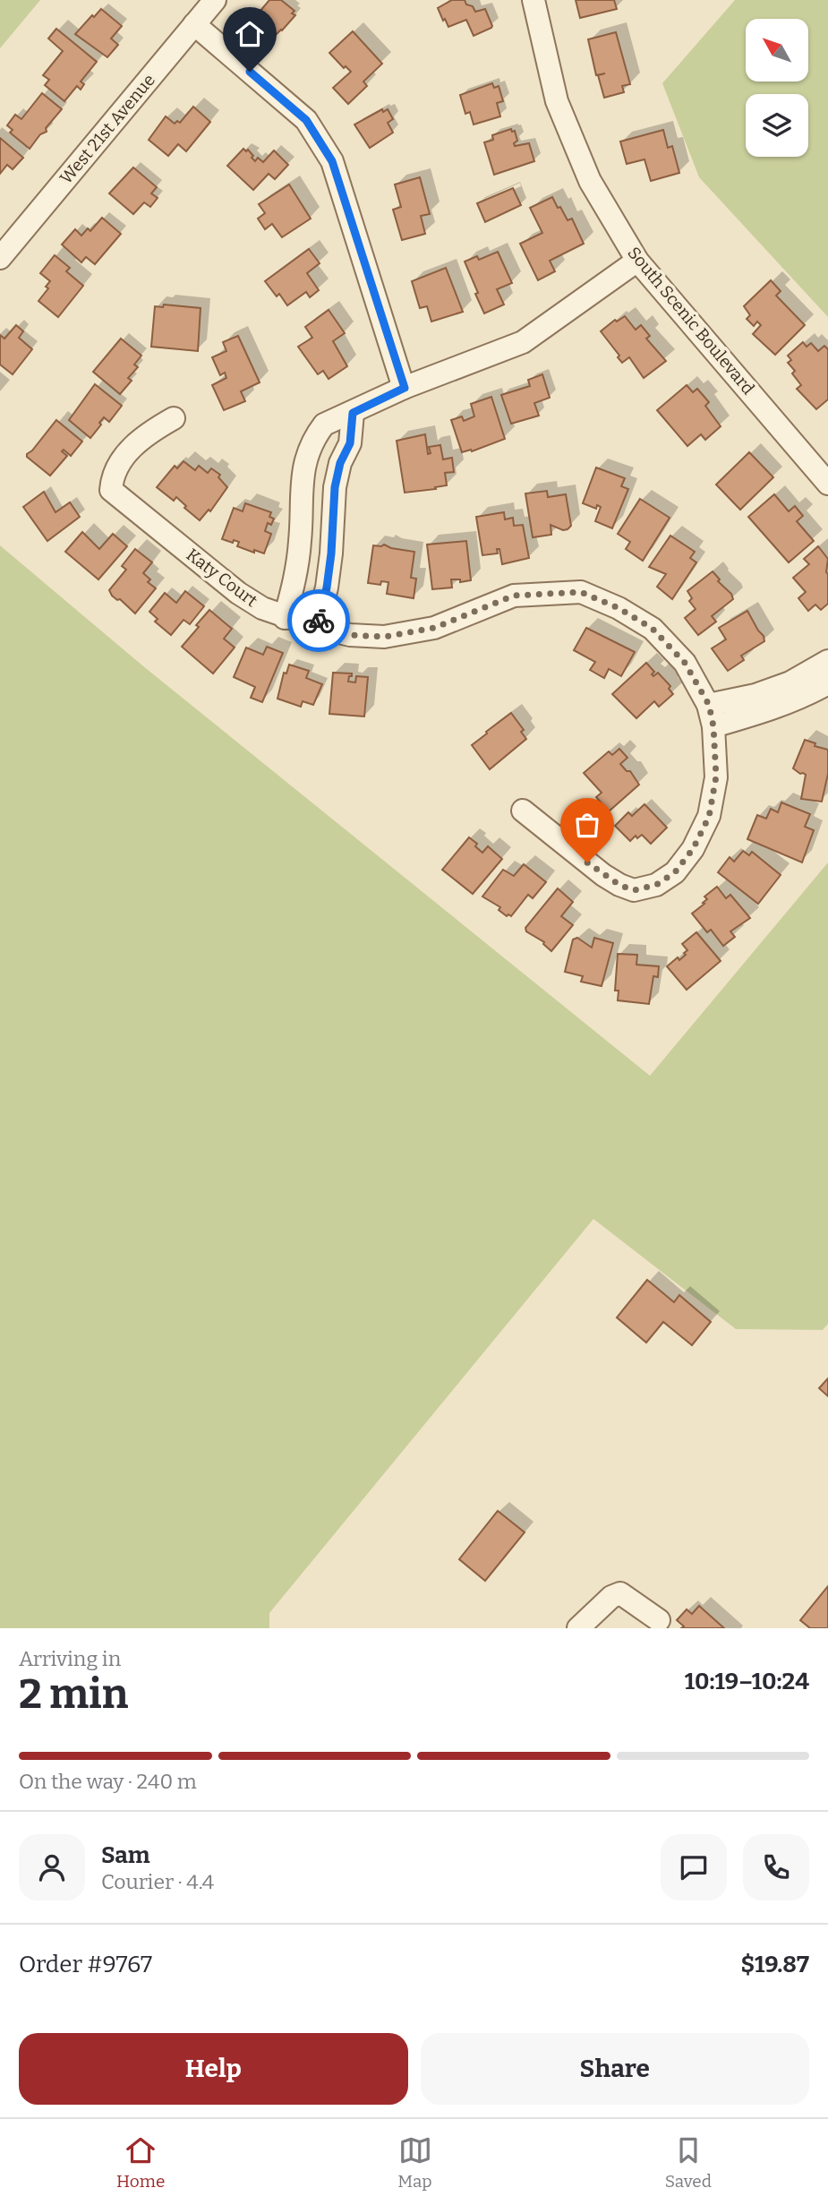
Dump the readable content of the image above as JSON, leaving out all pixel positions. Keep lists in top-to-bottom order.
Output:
{
  "streets": {
    "street": ["West 21st Avenue", "South Scenic Boulevard", "Katy Court"]
  },
  "north": "top left",
  "page": {
    "heading": ["2 min", "Arriving in", "10:19–10:24"],
    "panel": [
      "Sam",
      "Courier · 4.4",
      "Order #9767",
      "$19.87"
    ],
    "bar": "On the way · 240 m",
    "buttons": ["Help", "Share"],
    "tabs": ["Home", "Map", "Saved"]
  }
}
